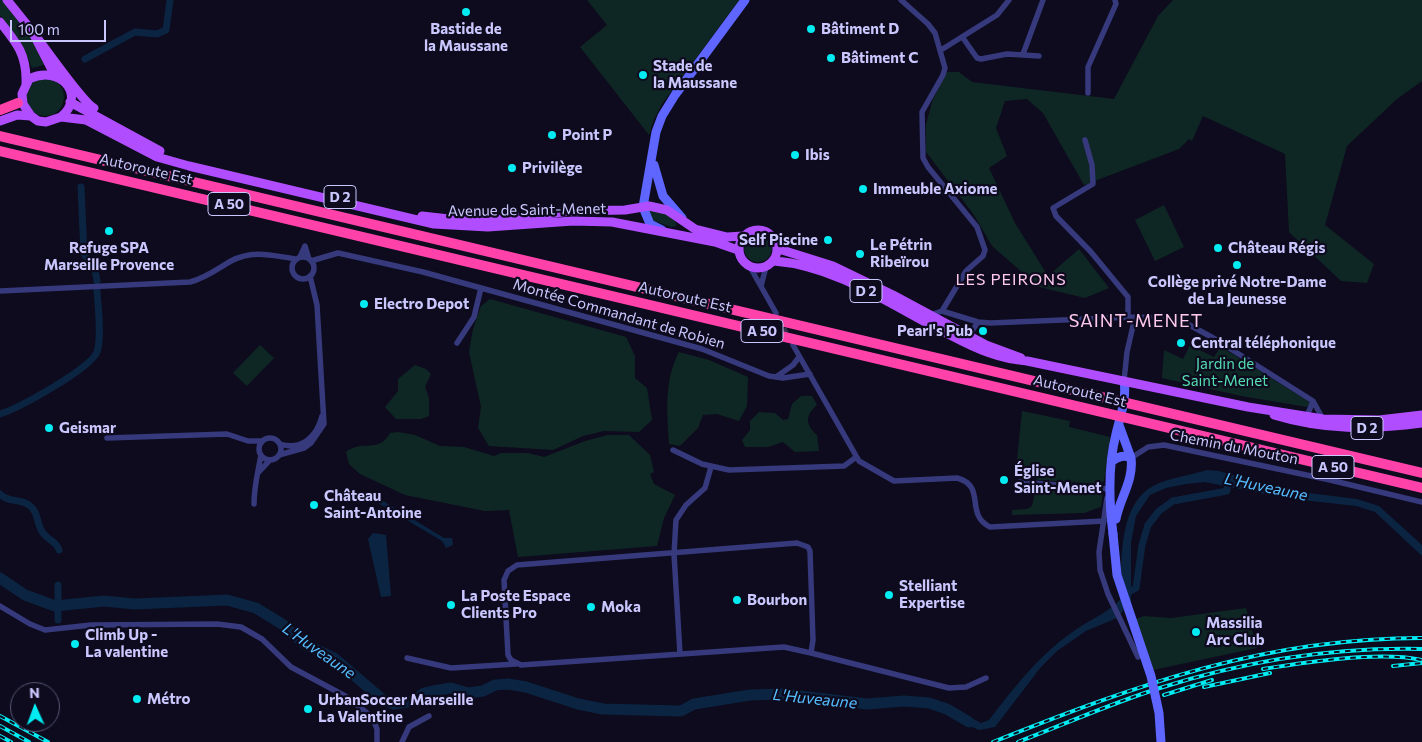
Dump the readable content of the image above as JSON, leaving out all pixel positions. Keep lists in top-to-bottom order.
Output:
{
  "streets": {
    "highway": ["Autoroute Est", "A 50"],
    "main road": ["D 2", "Avenue de Saint-Menet"],
    "street": ["Montée Commandant de Robien", "Chemin du Mouton"]
  },
  "crossings": [
    ["D 2", "Avenue de Saint-Menet"]
  ],
  "districts": ["LES PEIRONS", "SAINT-MENET"],
  "water": ["L'Huveaune"],
  "parks": ["Jardin de Saint-Menet"],
  "places": [
    "Bastide de la Maussane",
    "Bâtiment D",
    "Bâtiment C",
    "Stade de la Maussane",
    "Point P",
    "Ibis",
    "Privilège",
    "Immeuble Axiome",
    "Refuge SPA Marseille Provence",
    "Self Piscine",
    "Château Régis",
    "Le Pétrin Ribeïrou",
    "Collège privé Notre-Dame de La Jeunesse",
    "Electro Depot",
    "Pearl's Pub",
    "Central téléphonique",
    "Geismar",
    "Église Saint-Menet",
    "Château Saint-Antoine",
    "Stelliant Expertise",
    "Bourbon",
    "La Poste Espace Clients Pro",
    "Moka",
    "Massilia Arc Club",
    "Climb Up - La valentine",
    "Métro",
    "UrbanSoccer Marseille La Valentine"
  ],
  "scale_bar": "100 m",
  "north": "top"
}
